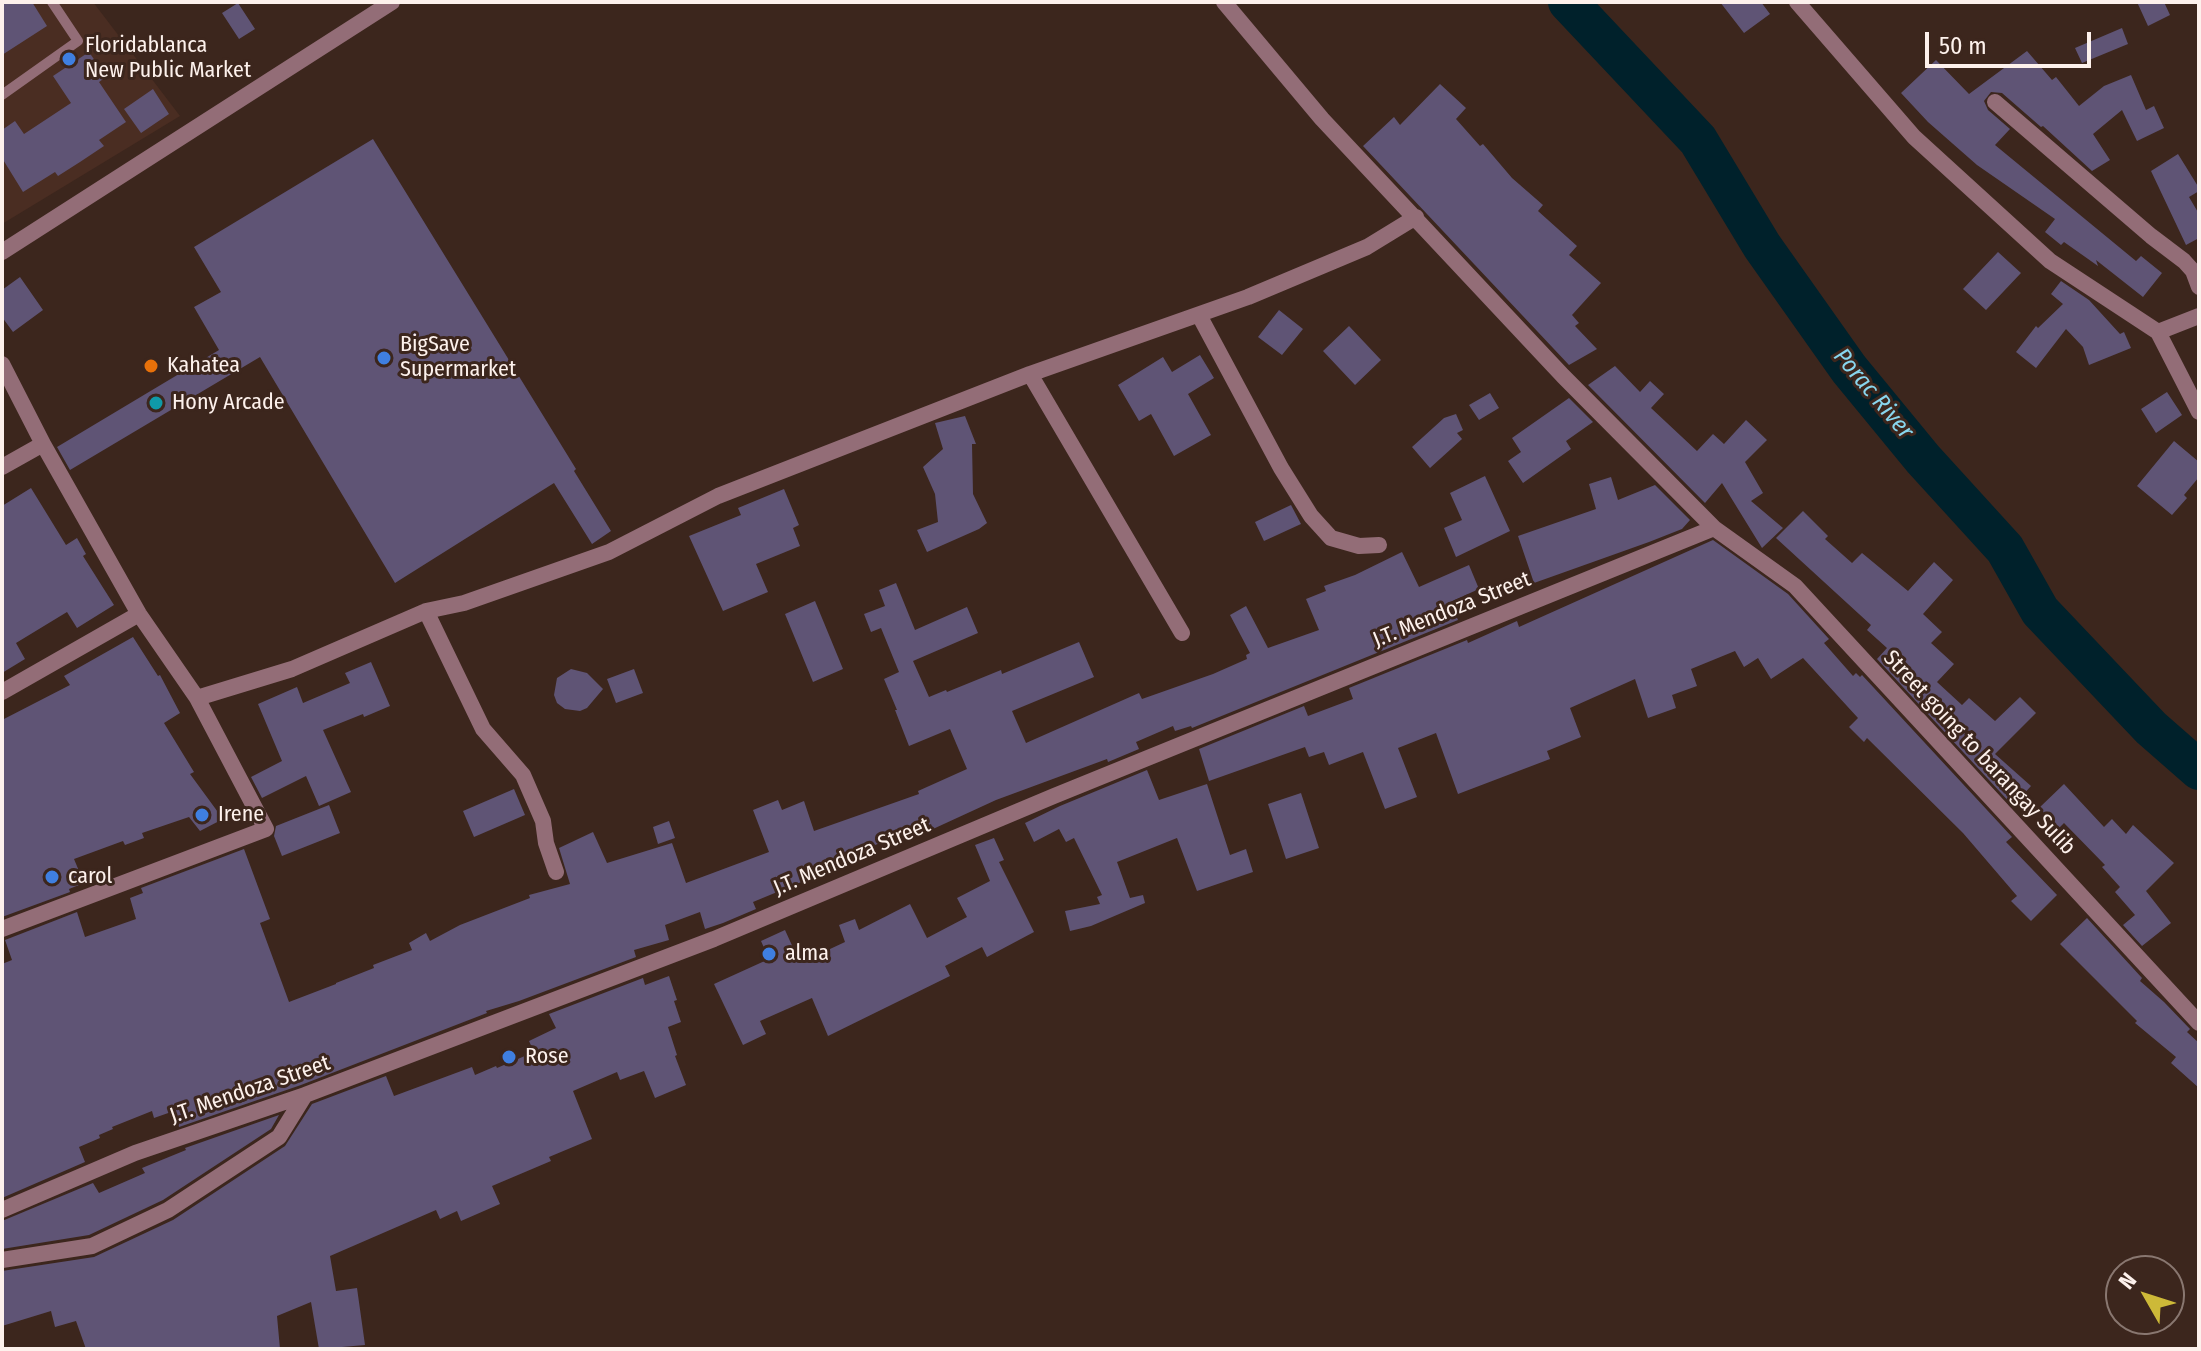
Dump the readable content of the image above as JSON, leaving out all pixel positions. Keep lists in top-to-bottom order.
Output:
{
  "streets": {
    "street": ["J.T. Mendoza Street", "Street going to barangay Sulib"]
  },
  "crossings": [
    ["J.T. Mendoza Street", "Street going to barangay Sulib"]
  ],
  "water": ["Porac River"],
  "places": [
    "Floridablanca New Public Market",
    "BigSave Supermarket",
    "Kahatea",
    "Hony Arcade",
    "Irene",
    "carol",
    "alma",
    "Rose"
  ],
  "scale_bar": "50 m",
  "north": "top left"
}
